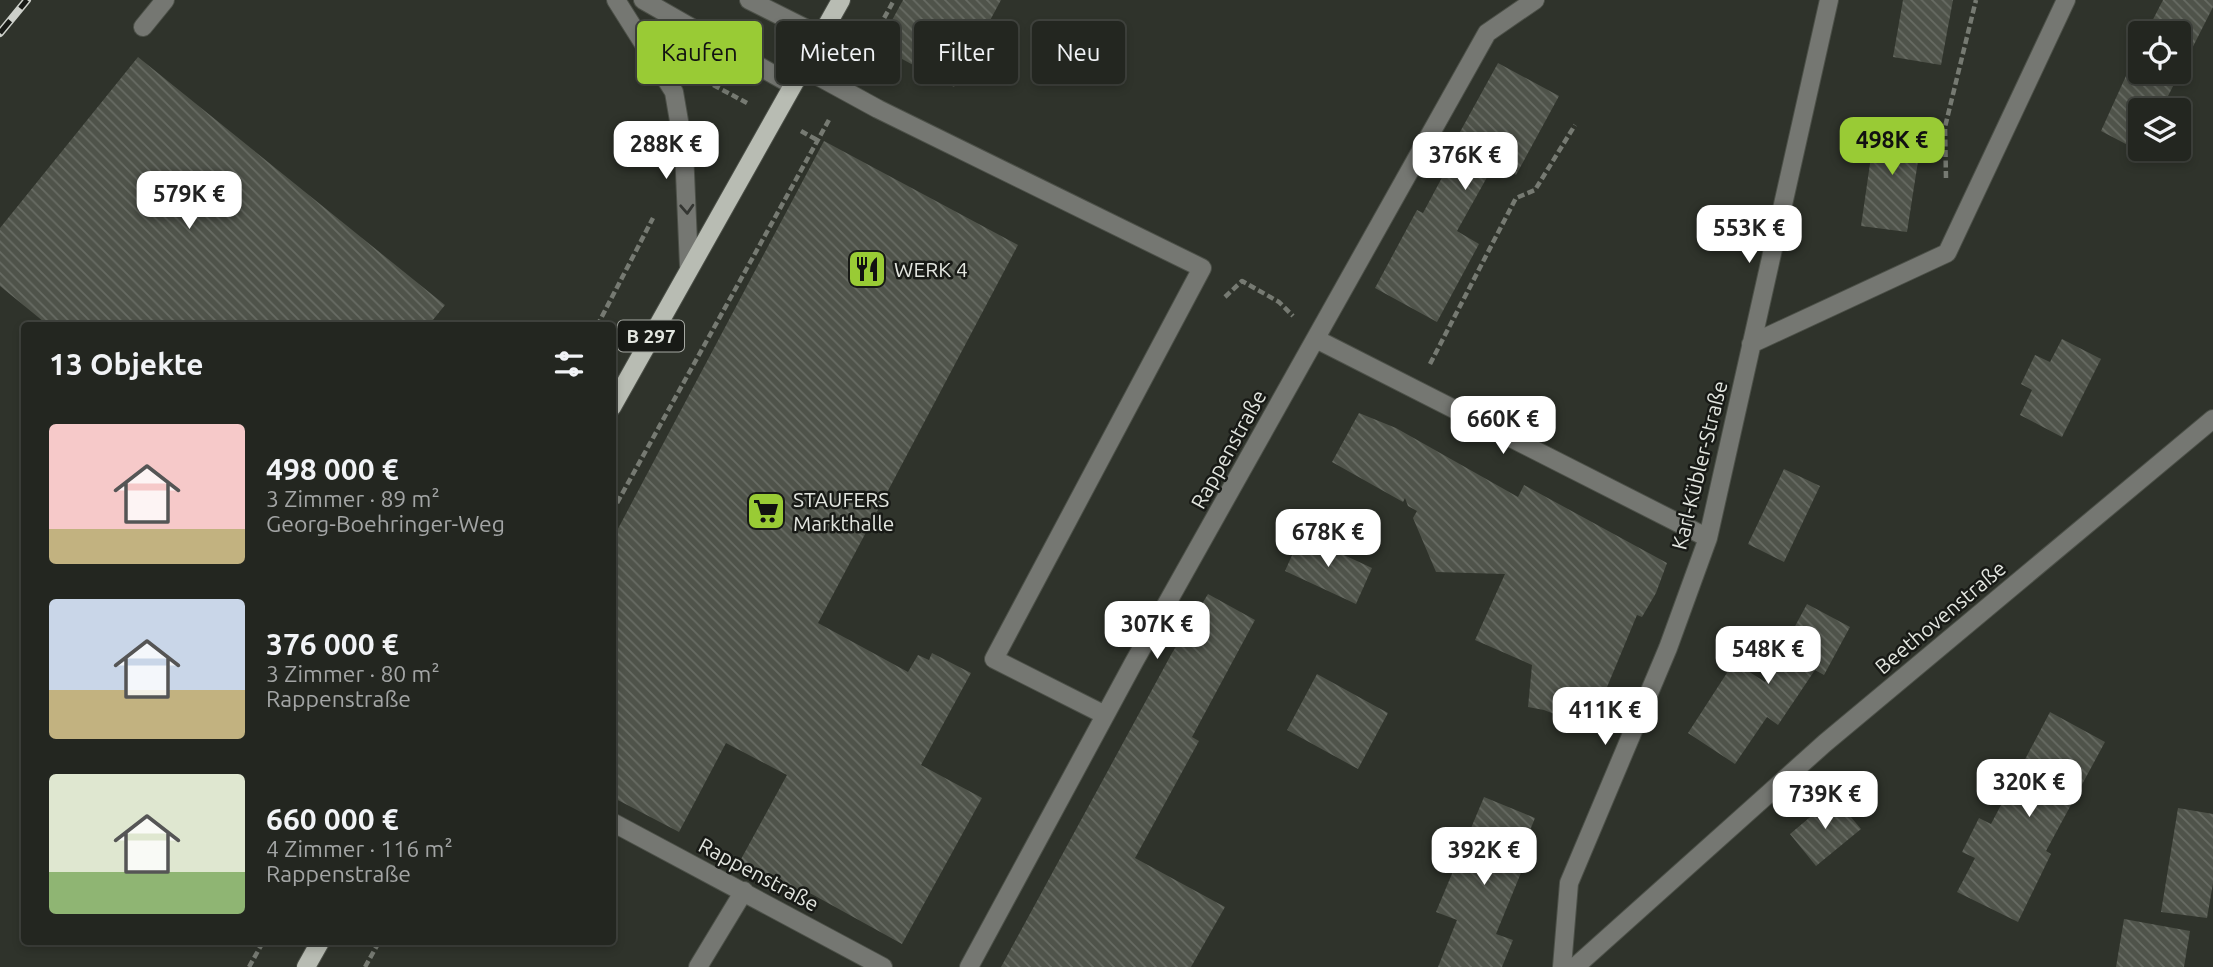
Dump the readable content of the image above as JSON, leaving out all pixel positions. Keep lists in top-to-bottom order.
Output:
{
  "streets": {
    "main road": ["B 297"],
    "street": ["Rappenstraße", "Karl-Kübler-Straße", "Beethovenstraße"]
  },
  "places": {
    "restaurant": ["WERK 4"],
    "supermarket": ["STAUFERS Markthalle"]
  },
  "page": {
    "chip": [
      "Kaufen",
      "Mieten",
      "Filter",
      "Neu"
    ],
    "price": [
      "498K €",
      "288K €",
      "376K €",
      "579K €",
      "553K €",
      "660K €",
      "678K €",
      "307K €",
      "548K €",
      "411K €",
      "320K €",
      "739K €",
      "392K €"
    ],
    "heading": "13 Objekte",
    "list": [
      {
        "name": "498 000 €",
        "note": "3 Zimmer · 89 m² · Georg-Boehringer-Weg"
      },
      {
        "name": "376 000 €",
        "note": "3 Zimmer · 80 m² · Rappenstraße"
      },
      {
        "name": "660 000 €",
        "note": "4 Zimmer · 116 m² · Rappenstraße"
      }
    ]
  }
}
